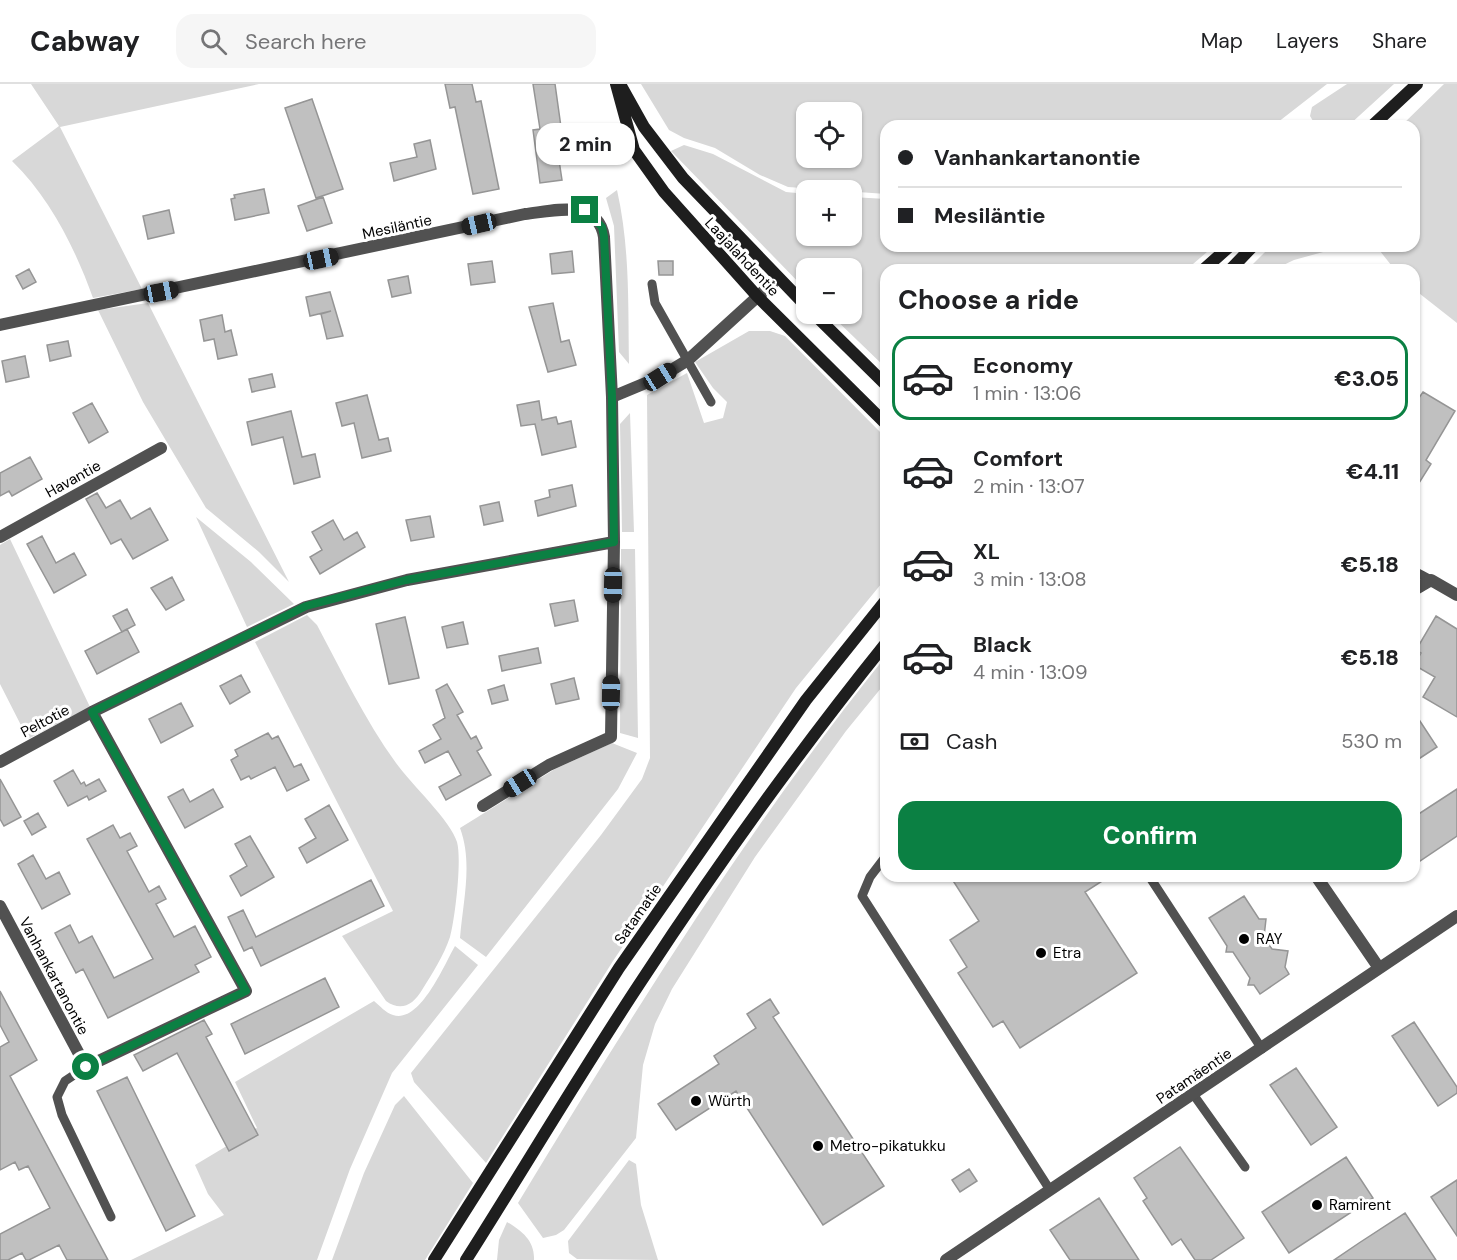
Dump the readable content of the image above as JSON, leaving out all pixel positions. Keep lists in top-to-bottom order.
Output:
{
  "streets": {
    "main road": ["Laajalahdentie", "Satamatie"],
    "street": [
      "Mesiläntie",
      "Havantie",
      "Peltotie",
      "Vanhankartanontie",
      "Patamäentie"
    ]
  },
  "crossings": [
    ["Mesiläntie", "Peltotie"]
  ],
  "places": [
    "RAY",
    "Etra",
    "Würth",
    "Metro-pikatukku",
    "Ramirent"
  ],
  "page": {
    "header": "Cabway",
    "search": "Search here",
    "nav": ["Map", "Layers", "Share"],
    "map_buttons": ["+", "−"],
    "banner": ["Vanhankartanontie", "Mesiläntie"],
    "bubble": "2 min",
    "heading": "Choose a ride",
    "list": [
      {
        "name": "Economy",
        "note": "1 min · 13:06",
        "value": "€3.05"
      },
      {
        "name": "Comfort",
        "note": "2 min · 13:07",
        "value": "€4.11"
      },
      {
        "name": "XL",
        "note": "3 min · 13:08",
        "value": "€5.18"
      },
      {
        "name": "Black",
        "note": "4 min · 13:09",
        "value": "€5.18"
      }
    ],
    "pay": ["Cash", "530 m"],
    "buttons": "Confirm"
  }
}
